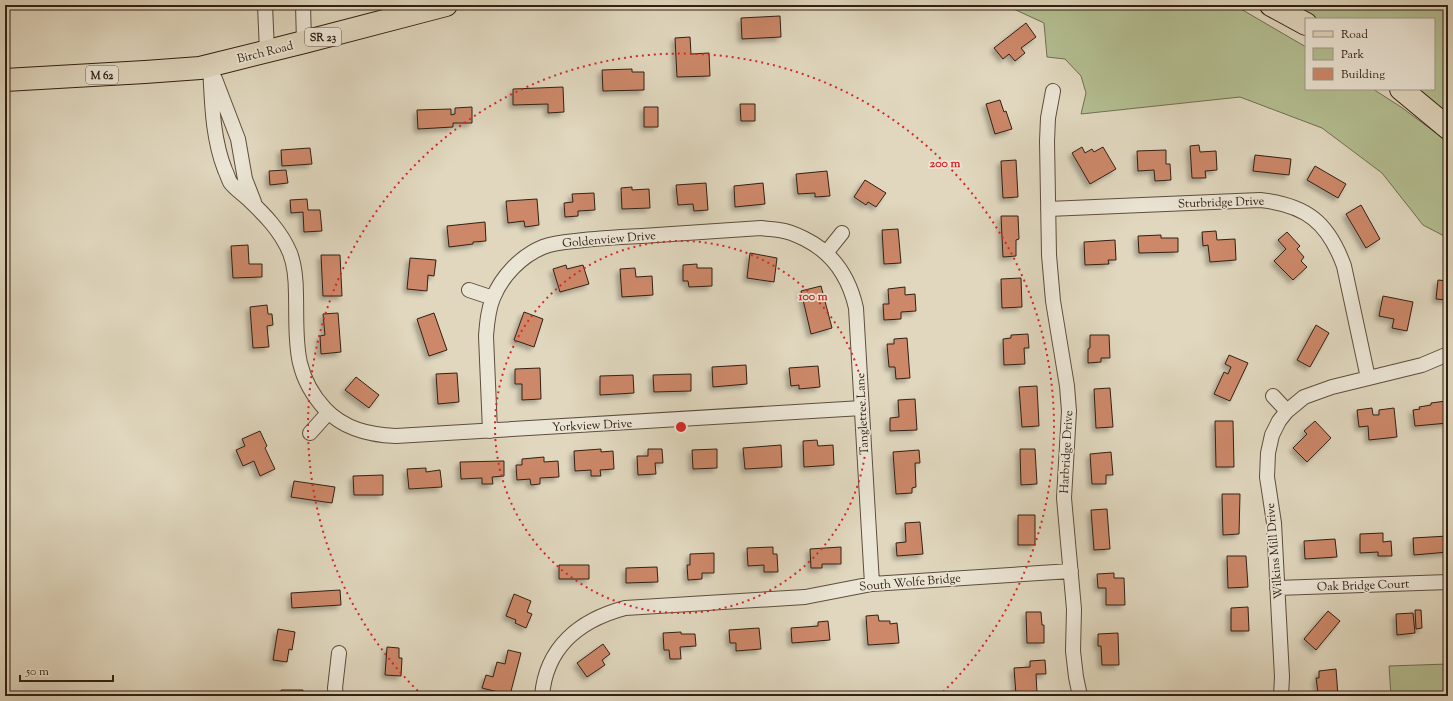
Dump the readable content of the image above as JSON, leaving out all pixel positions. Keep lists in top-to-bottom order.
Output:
{
  "streets": {
    "main road": ["SR 23", "Birch Road", "M 62"],
    "street": [
      "Sturbridge Drive",
      "Goldenview Drive",
      "Tangletree Lane",
      "Yorkview Drive",
      "Harbridge Drive",
      "Wilkins Mill Drive",
      "South Wolfe Bridge",
      "Oak Bridge Court"
    ]
  },
  "crossings": [
    ["Birch Road", "M 62"],
    ["Birch Road", "Yorkview Drive"],
    ["M 62", "Yorkview Drive"],
    ["Sturbridge Drive", "Harbridge Drive"],
    ["Sturbridge Drive", "Wilkins Mill Drive"],
    ["Goldenview Drive", "Tangletree Lane"],
    ["Goldenview Drive", "Yorkview Drive"],
    ["Tangletree Lane", "Yorkview Drive"],
    ["Tangletree Lane", "South Wolfe Bridge"],
    ["Harbridge Drive", "South Wolfe Bridge"],
    ["Wilkins Mill Drive", "Oak Bridge Court"]
  ],
  "legend": ["Road", "Park", "Building"],
  "scale_bar": "50 m",
  "rings": ["200 m", "100 m"]
}
